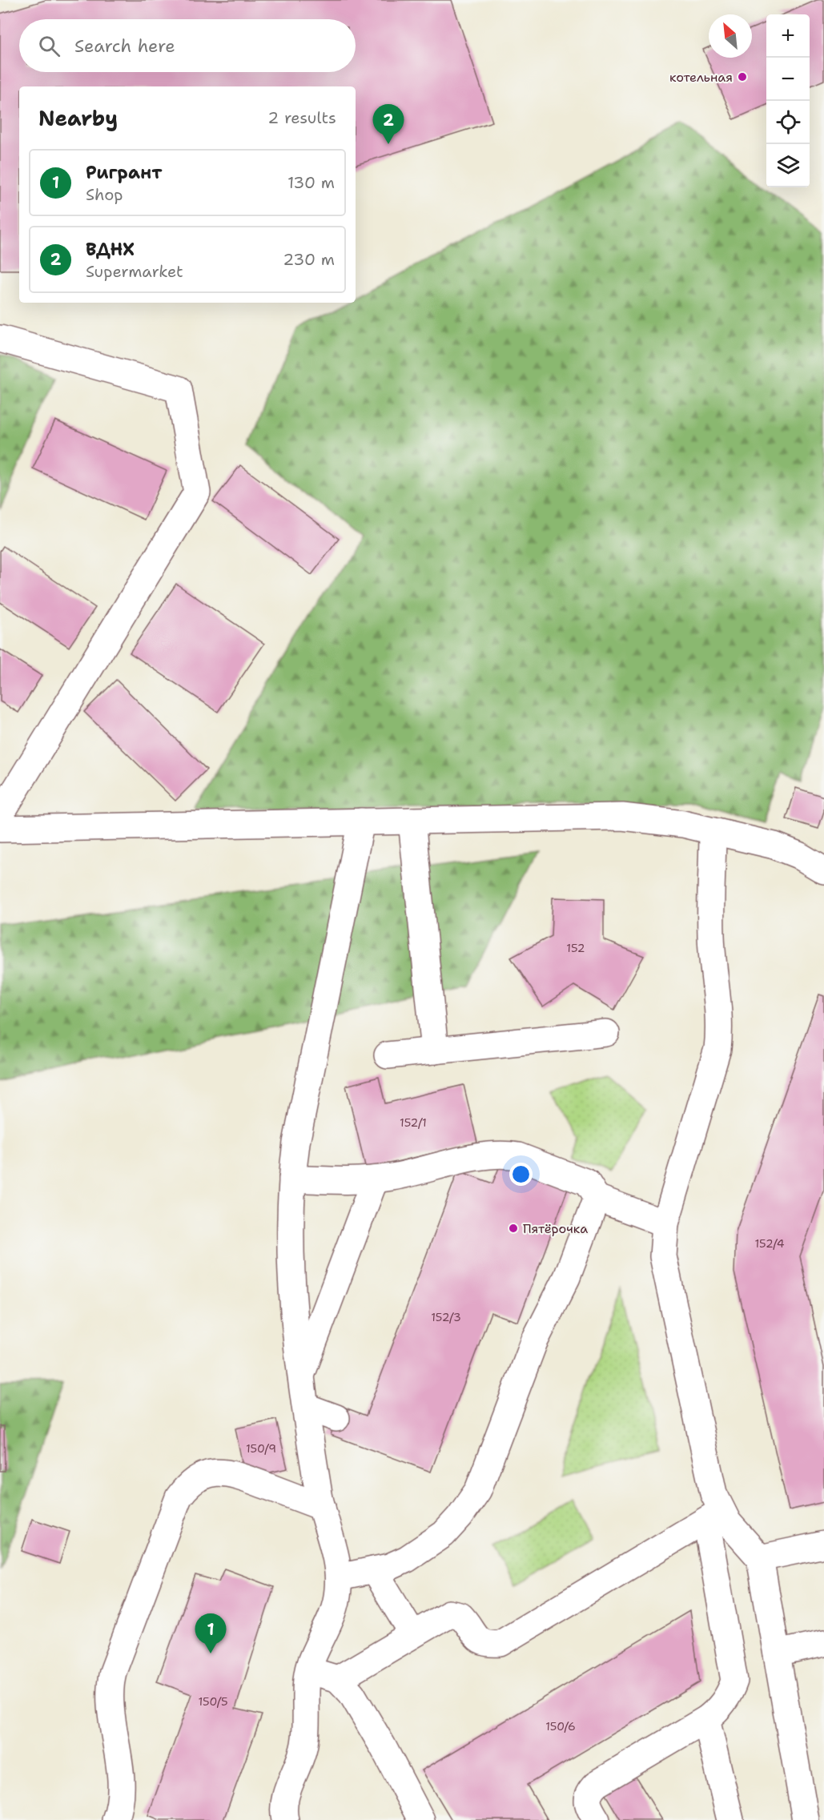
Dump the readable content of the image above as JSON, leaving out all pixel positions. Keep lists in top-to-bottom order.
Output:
{
  "places": ["котельная", "Пятёрочка"],
  "house_numbers": [
    "152",
    "152/1",
    "152/4",
    "152/3",
    "150/9",
    "150/5",
    "150/6"
  ],
  "north": "top left",
  "page": {
    "map_buttons": ["+", "−"],
    "search": "Search here",
    "heading": ["Nearby", "2 results"],
    "pins": ["2", "1"],
    "list": [
      {
        "mark": "1",
        "name": "Ригрант",
        "note": "Shop",
        "value": "130 m"
      },
      {
        "mark": "2",
        "name": "ВДНХ",
        "note": "Supermarket",
        "value": "230 m"
      }
    ]
  }
}
